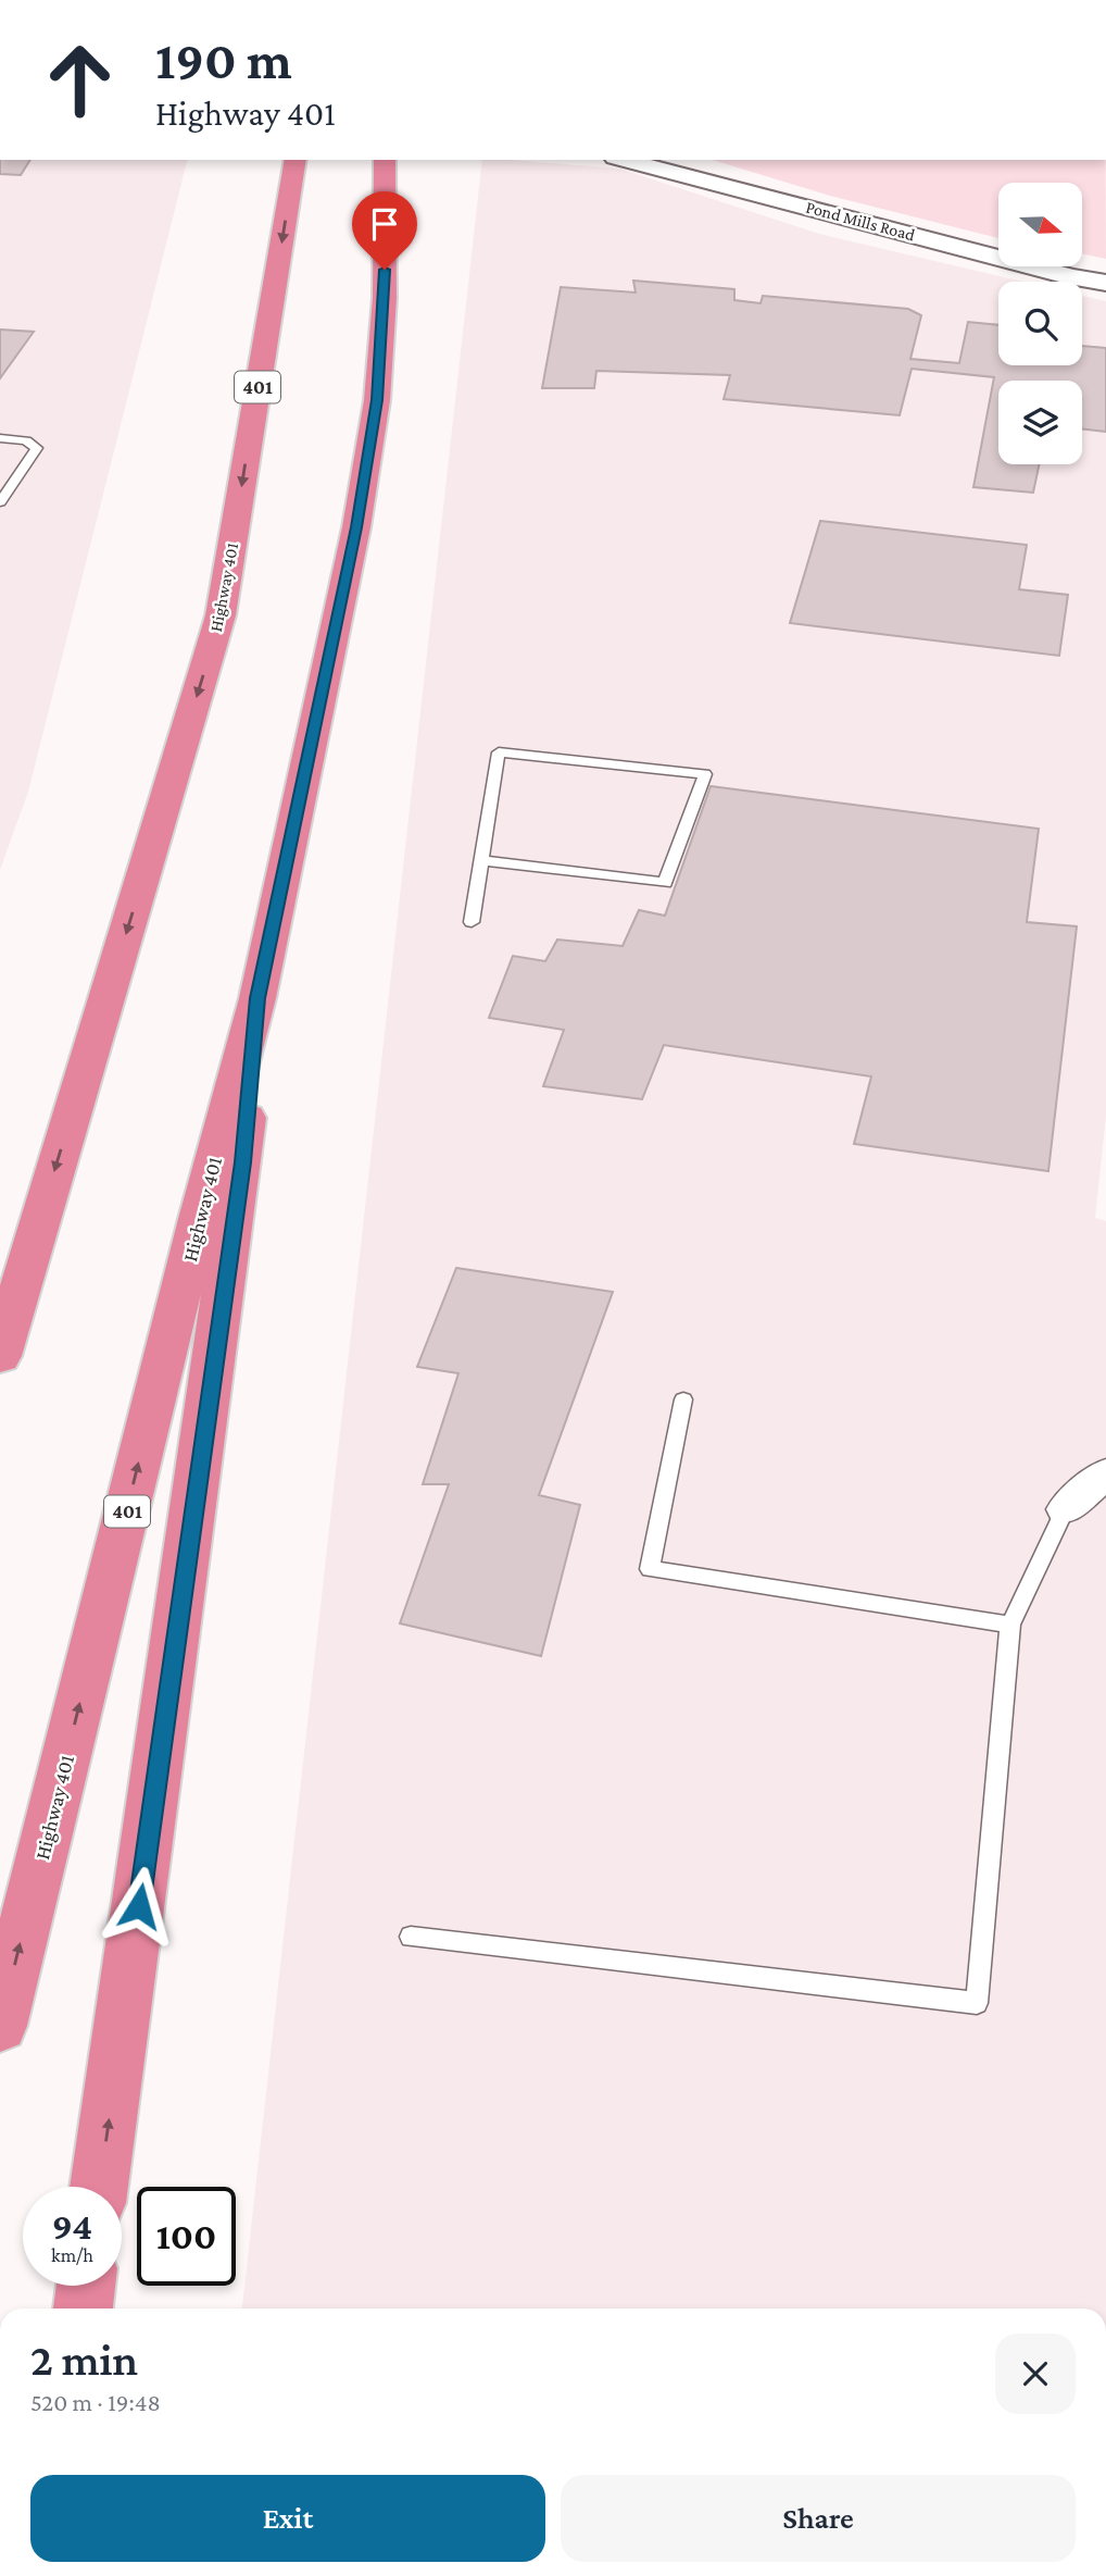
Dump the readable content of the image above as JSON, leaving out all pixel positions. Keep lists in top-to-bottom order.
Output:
{
  "streets": {
    "highway": ["401", "Highway 401"],
    "main road": ["Pond Mills Road"]
  },
  "north": "right",
  "page": {
    "turn": ["190 m", "Highway 401"],
    "speed": "94 km/h",
    "limit": "100",
    "heading": ["2 min", "520 m · 19:48"],
    "buttons": ["Exit", "Share"]
  }
}
